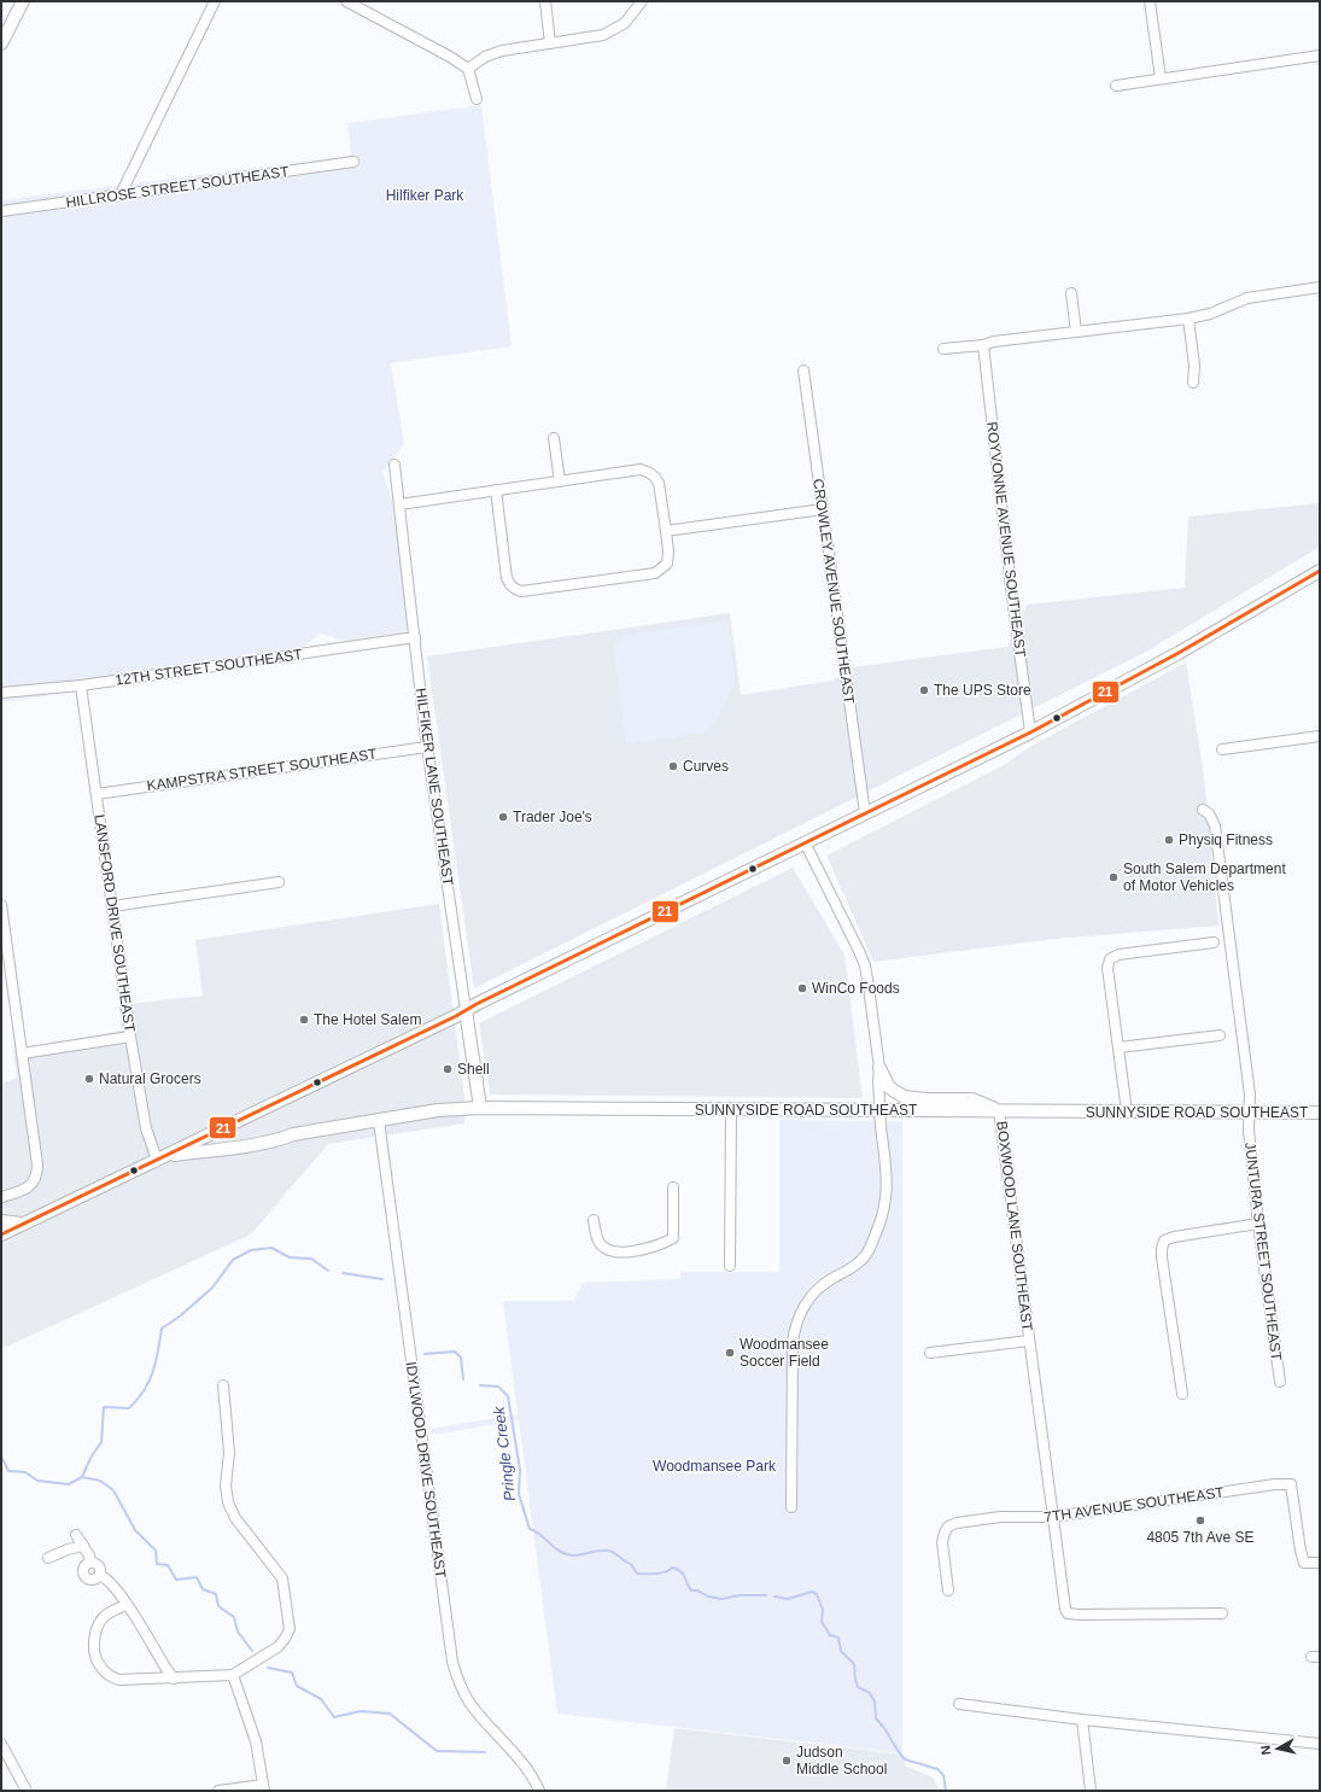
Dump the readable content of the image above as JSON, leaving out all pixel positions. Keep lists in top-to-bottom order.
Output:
{
  "streets": {
    "main road": ["HILFIKER LANE SOUTHEAST", "SUNNYSIDE ROAD SOUTHEAST"],
    "street": [
      "HILLROSE STREET SOUTHEAST",
      "ROYVONNE AVENUE SOUTHEAST",
      "CROWLEY AVENUE SOUTHEAST",
      "12TH STREET SOUTHEAST",
      "KAMPSTRA STREET SOUTHEAST",
      "LANSFORD DRIVE SOUTHEAST",
      "BOXWOOD LANE SOUTHEAST",
      "JUNTURA STREET SOUTHEAST",
      "IDYLWOOD DRIVE SOUTHEAST",
      "7TH AVENUE SOUTHEAST"
    ]
  },
  "crossings": [
    ["12TH STREET SOUTHEAST", "HILFIKER LANE SOUTHEAST"],
    ["12TH STREET SOUTHEAST", "LANSFORD DRIVE SOUTHEAST"],
    ["KAMPSTRA STREET SOUTHEAST", "HILFIKER LANE SOUTHEAST"],
    ["KAMPSTRA STREET SOUTHEAST", "LANSFORD DRIVE SOUTHEAST"],
    ["HILFIKER LANE SOUTHEAST", "SUNNYSIDE ROAD SOUTHEAST"],
    ["LANSFORD DRIVE SOUTHEAST", "SUNNYSIDE ROAD SOUTHEAST"],
    ["SUNNYSIDE ROAD SOUTHEAST", "BOXWOOD LANE SOUTHEAST"],
    ["SUNNYSIDE ROAD SOUTHEAST", "JUNTURA STREET SOUTHEAST"],
    ["SUNNYSIDE ROAD SOUTHEAST", "IDYLWOOD DRIVE SOUTHEAST"],
    ["BOXWOOD LANE SOUTHEAST", "7TH AVENUE SOUTHEAST"]
  ],
  "water": ["Pringle Creek"],
  "parks": ["Hilfiker Park", "Woodmansee Park"],
  "places": [
    "The UPS Store",
    "Curves",
    "Trader Joe's",
    "Physiq Fitness",
    "South Salem Department of Motor Vehicles",
    "WinCo Foods",
    "The Hotel Salem",
    "Shell",
    "Natural Grocers",
    "Woodmansee Soccer Field",
    "4805 7th Ave SE",
    "Judson Middle School"
  ],
  "lines": ["transit line 21"],
  "north": "left"
}
